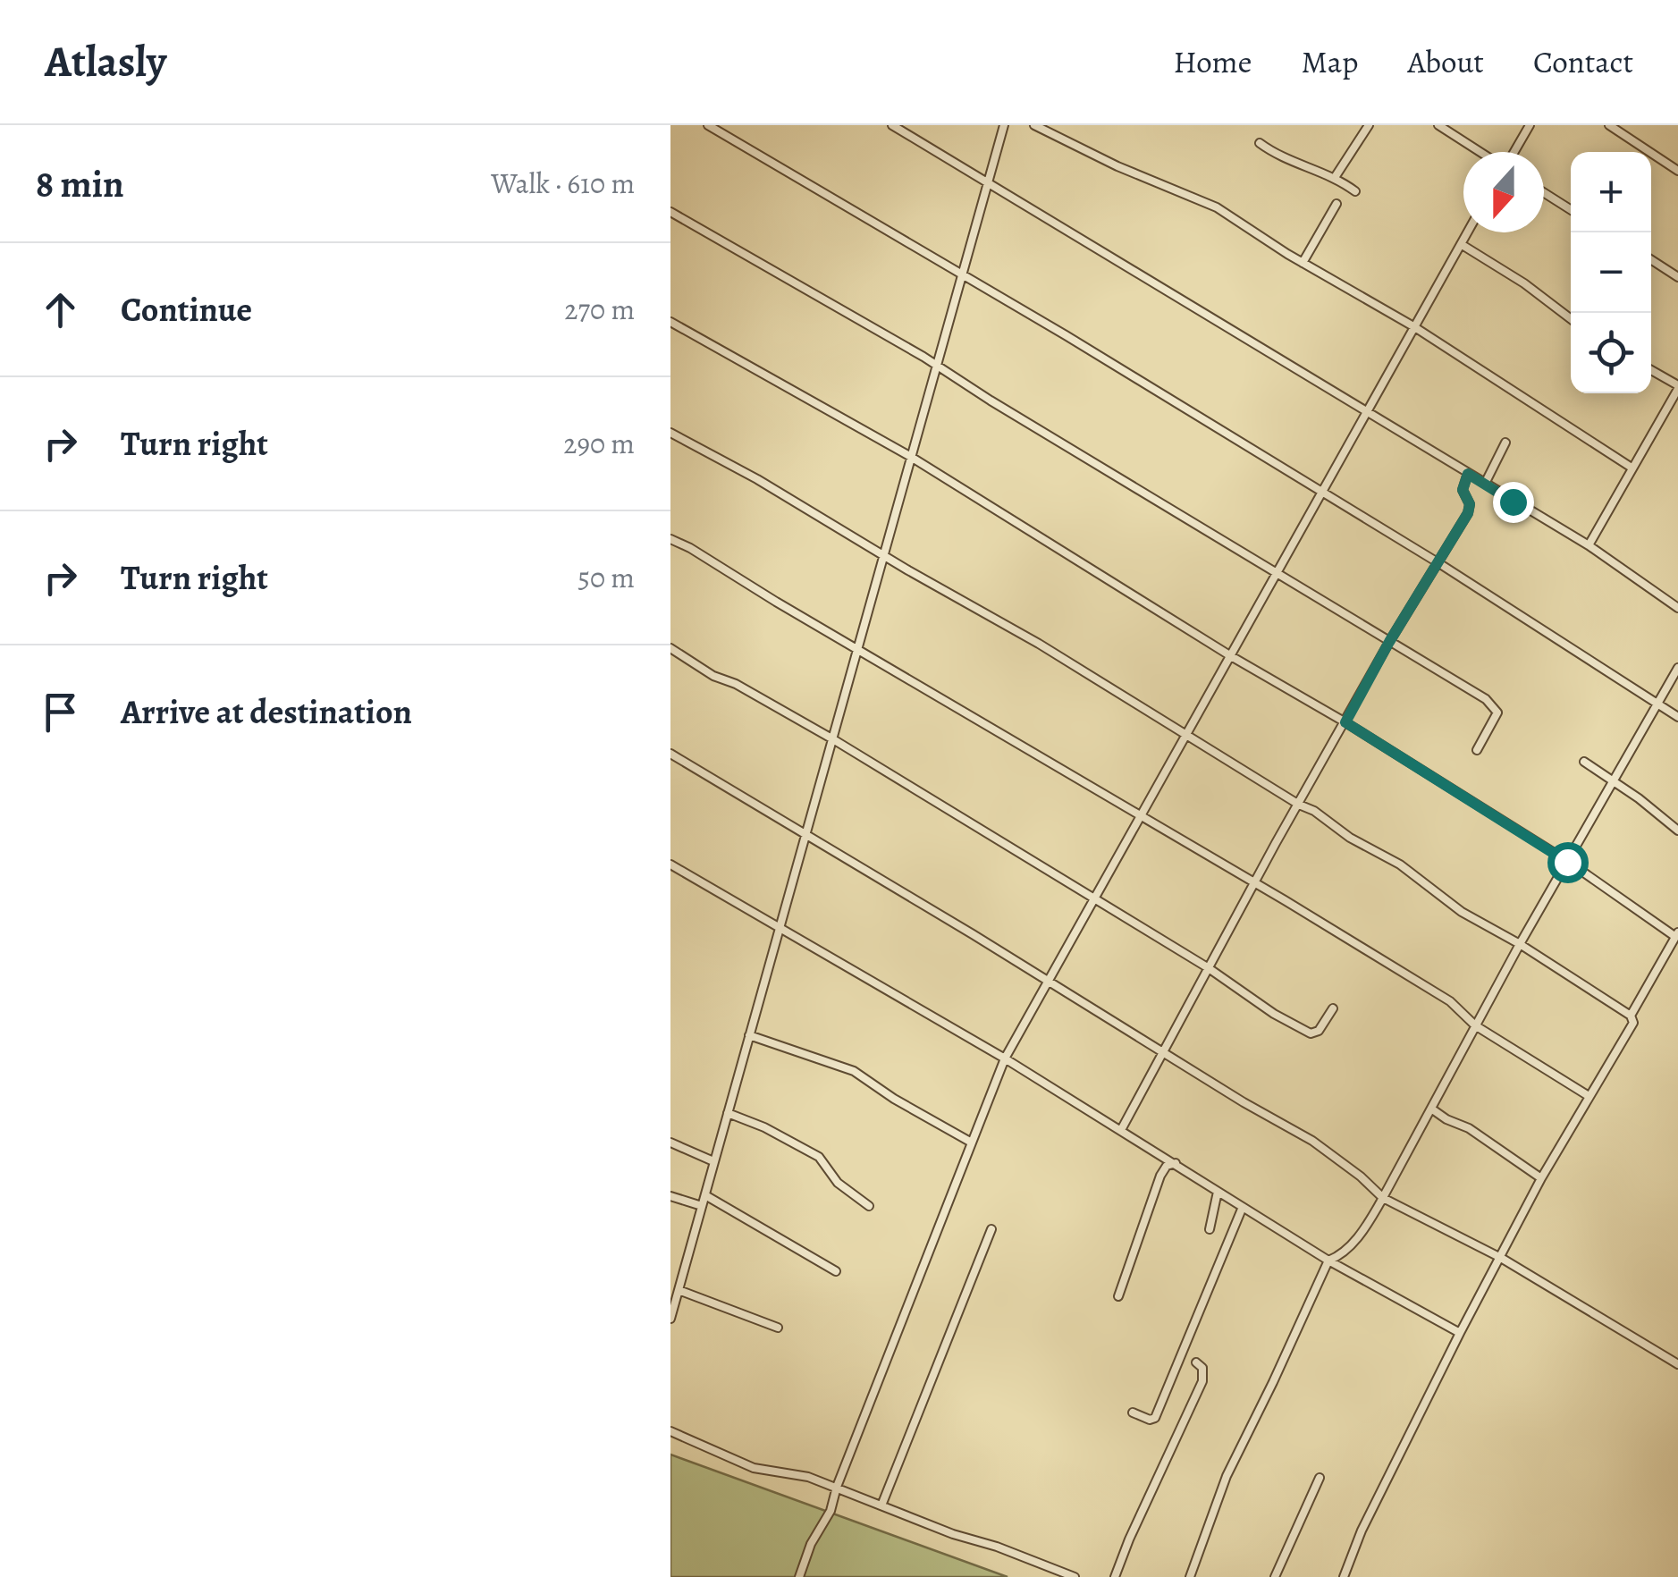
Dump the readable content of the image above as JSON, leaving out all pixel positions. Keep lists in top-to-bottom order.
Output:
{
  "north": "bottom",
  "page": {
    "header": "Atlasly",
    "nav": [
      "Home",
      "Map",
      "About",
      "Contact"
    ],
    "heading": ["8 min", "Walk · 610 m"],
    "map_buttons": ["+", "−"],
    "list": [
      ["Continue", "270 m"],
      ["Turn right", "290 m"],
      ["Turn right", "50 m"],
      "Arrive at destination"
    ]
  }
}
